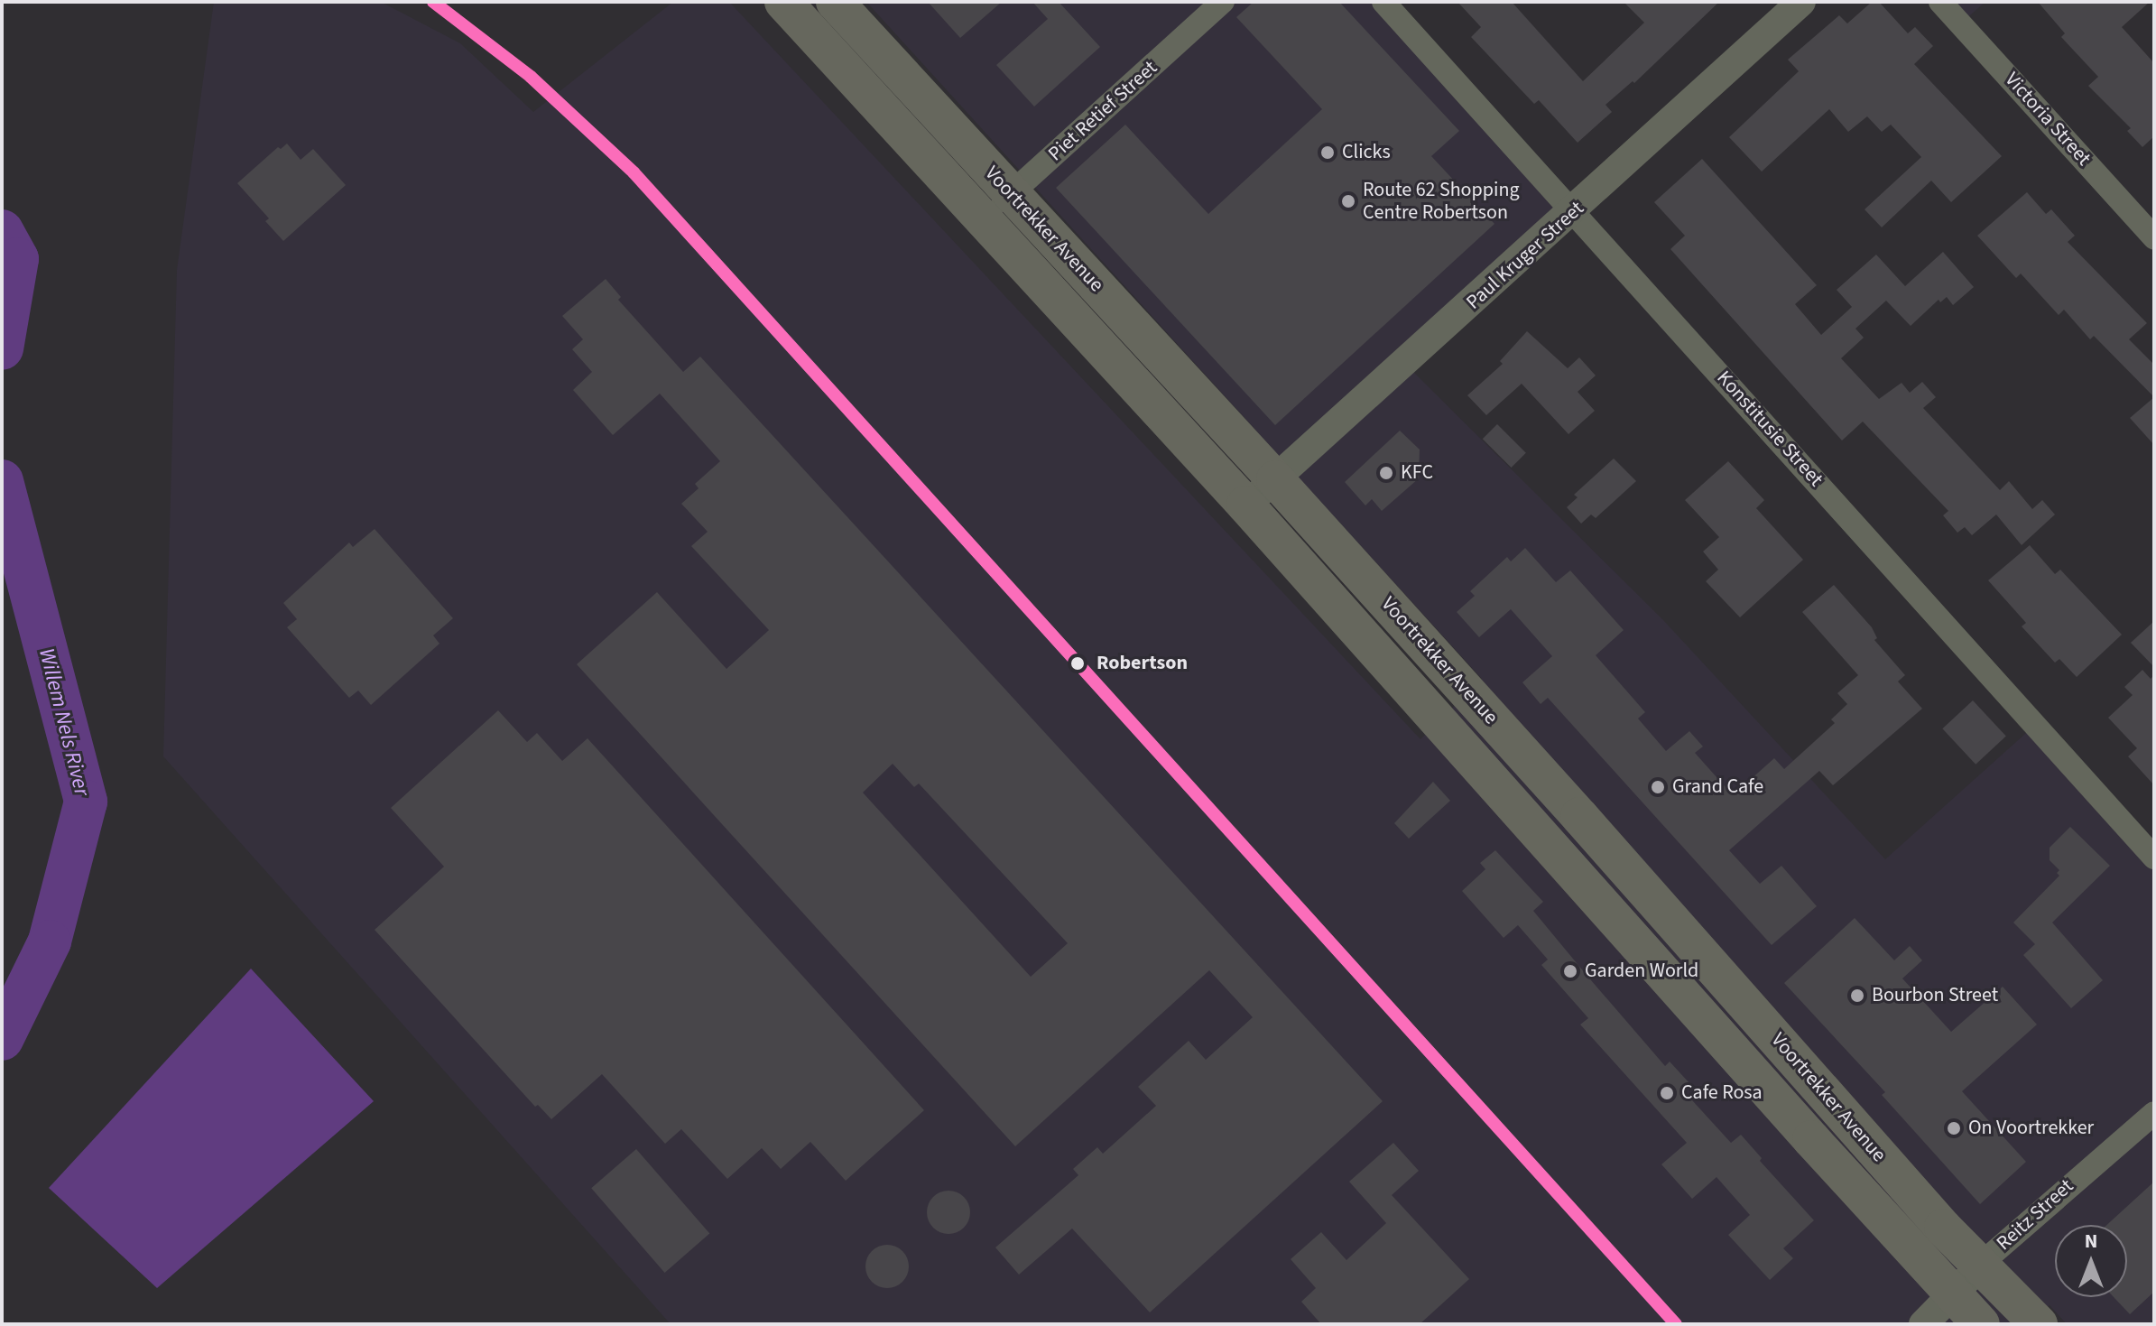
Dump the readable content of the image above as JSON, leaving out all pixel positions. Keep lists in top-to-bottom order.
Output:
{
  "streets": {
    "main road": ["Voortrekker Avenue"],
    "street": [
      "Piet Retief Street",
      "Victoria Street",
      "Paul Kruger Street",
      "Konstitusie Street",
      "Reitz Street"
    ]
  },
  "crossings": [
    ["Piet Retief Street", "Voortrekker Avenue"],
    ["Voortrekker Avenue", "Paul Kruger Street"],
    ["Voortrekker Avenue", "Reitz Street"],
    ["Paul Kruger Street", "Konstitusie Street"]
  ],
  "water": ["Willem Nels River"],
  "places": [
    "Clicks",
    "Route 62 Shopping Centre Robertson",
    "KFC",
    "Robertson",
    "Grand Cafe",
    "Garden World",
    "Bourbon Street",
    "Cafe Rosa",
    "On Voortrekker"
  ],
  "north": "top"
}
